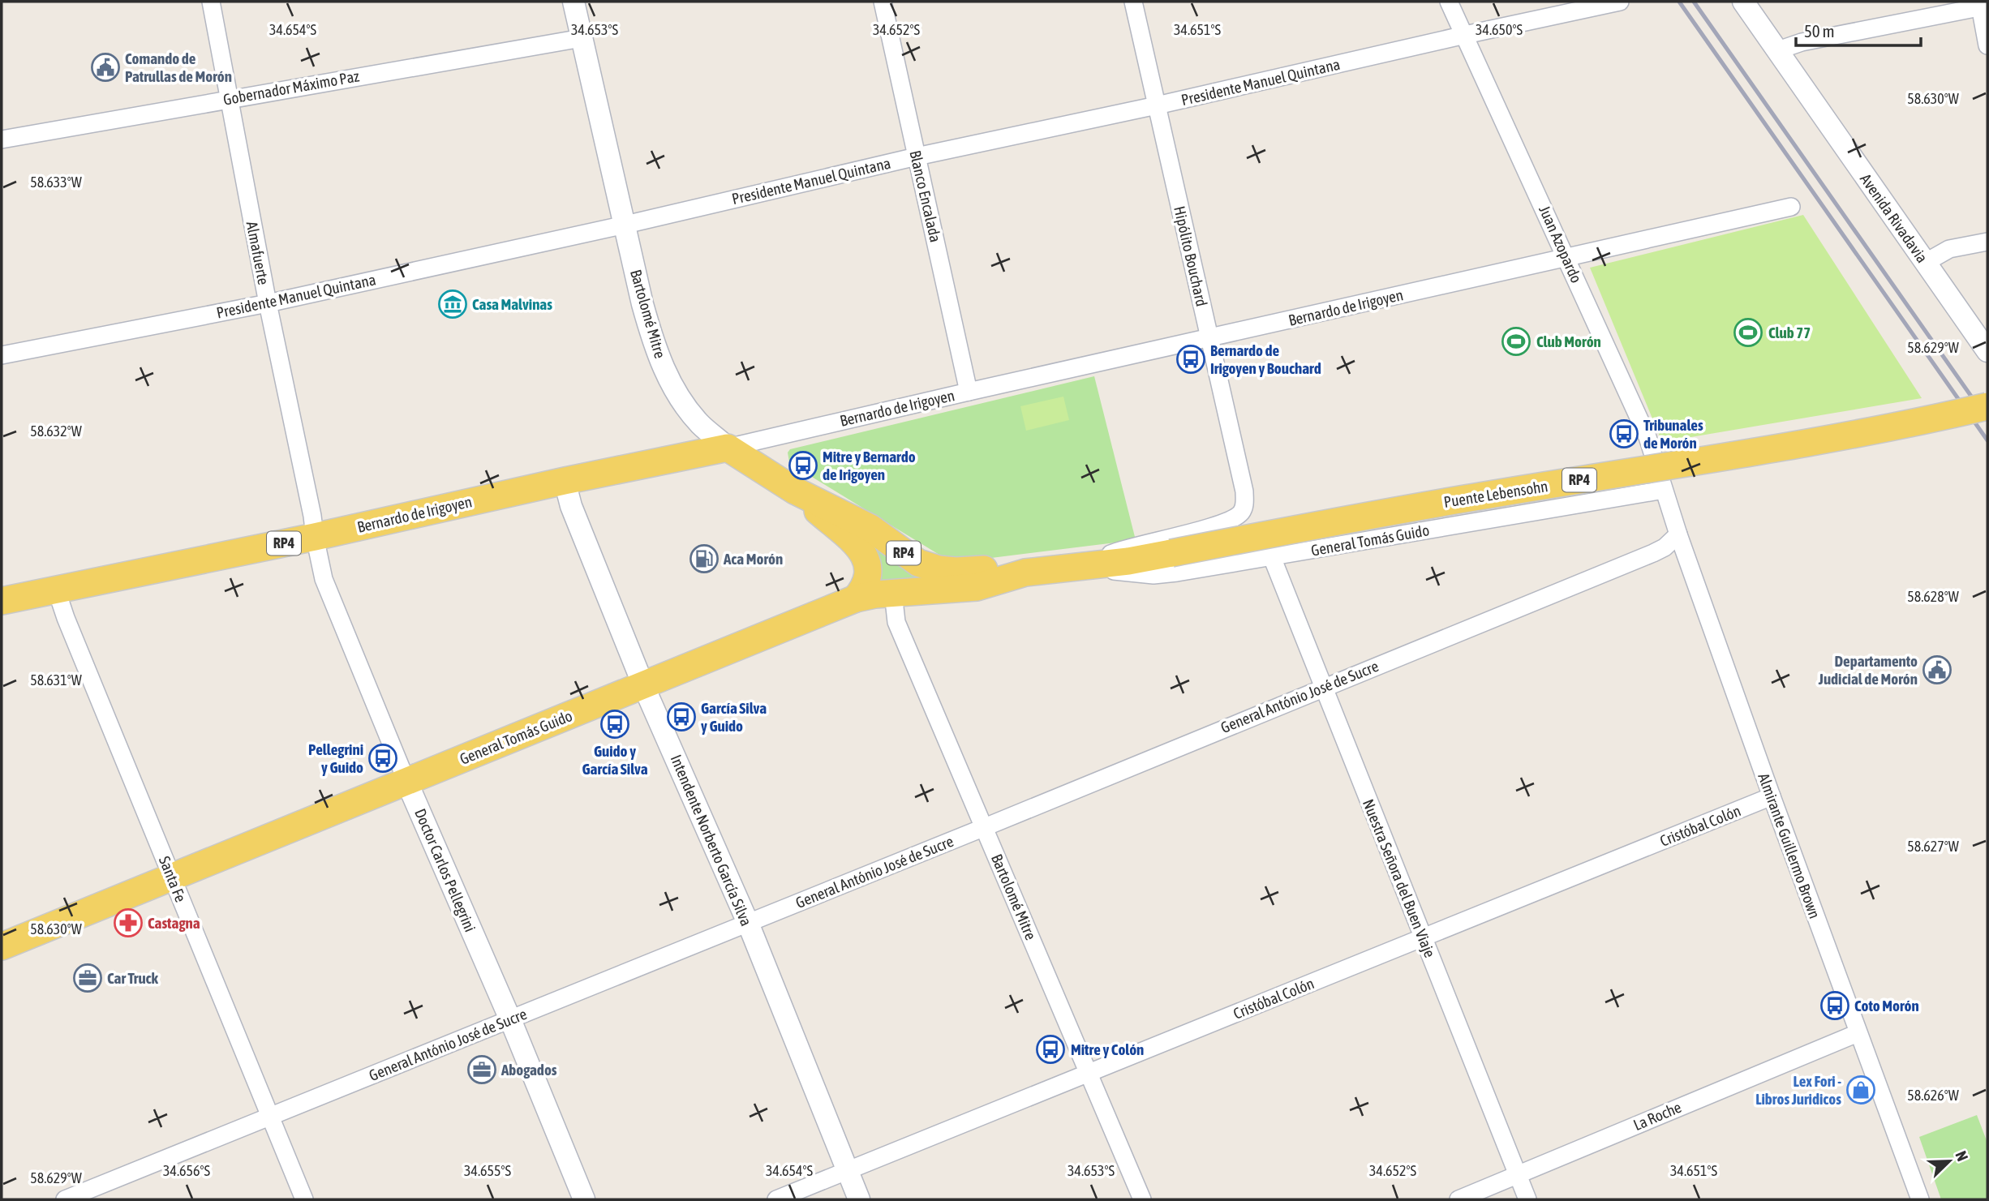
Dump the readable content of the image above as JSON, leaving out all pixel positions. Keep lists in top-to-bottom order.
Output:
{
  "streets": {
    "main road": [
      "Bernardo de Irigoyen",
      "Bartolomé Mitre",
      "RP4",
      "Puente Lebensohn",
      "General Tomás Guido"
    ],
    "street": [
      "Presidente Manuel Quintana",
      "Gobernador Máximo Paz",
      "Blanco Encalada",
      "Avenida Rivadavia",
      "Juan Azopardo",
      "Almafuerte",
      "Hipólito Bouchard",
      "General António José de Sucre",
      "Cristóbal Colón",
      "Intendente Norberto García Silva",
      "Almirante Guillermo Brown",
      "Doctor Carlos Pellegrini",
      "Nuestra Señora del Buen Viaje",
      "Santa Fe",
      "La Roche"
    ]
  },
  "crossings": [
    ["Presidente Manuel Quintana", "Blanco Encalada"],
    ["Presidente Manuel Quintana", "Juan Azopardo"],
    ["Presidente Manuel Quintana", "Almafuerte"],
    ["Presidente Manuel Quintana", "Hipólito Bouchard"],
    ["Presidente Manuel Quintana", "Bartolomé Mitre"],
    ["Gobernador Máximo Paz", "Almafuerte"],
    ["Gobernador Máximo Paz", "Bartolomé Mitre"],
    ["Blanco Encalada", "Bernardo de Irigoyen"],
    ["Juan Azopardo", "Bernardo de Irigoyen"],
    ["Juan Azopardo", "General Tomás Guido"],
    ["Juan Azopardo", "Almirante Guillermo Brown"],
    ["Almafuerte", "Bernardo de Irigoyen"],
    ["Almafuerte", "Doctor Carlos Pellegrini"],
    ["Hipólito Bouchard", "Bernardo de Irigoyen"],
    ["Hipólito Bouchard", "General Tomás Guido"],
    ["Bernardo de Irigoyen", "Bartolomé Mitre"],
    ["Bernardo de Irigoyen", "Intendente Norberto García Silva"],
    ["Bernardo de Irigoyen", "Doctor Carlos Pellegrini"],
    ["Bernardo de Irigoyen", "Santa Fe"],
    ["Bartolomé Mitre", "General Tomás Guido"],
    ["Bartolomé Mitre", "General António José de Sucre"],
    ["Bartolomé Mitre", "Cristóbal Colón"],
    ["Puente Lebensohn", "General Tomás Guido"],
    ["General Tomás Guido", "Intendente Norberto García Silva"],
    ["General Tomás Guido", "Almirante Guillermo Brown"],
    ["General Tomás Guido", "Doctor Carlos Pellegrini"],
    ["General Tomás Guido", "Nuestra Señora del Buen Viaje"],
    ["General Tomás Guido", "Santa Fe"],
    ["General António José de Sucre", "Intendente Norberto García Silva"],
    ["General António José de Sucre", "Almirante Guillermo Brown"],
    ["General António José de Sucre", "Doctor Carlos Pellegrini"],
    ["General António José de Sucre", "Nuestra Señora del Buen Viaje"],
    ["General António José de Sucre", "Santa Fe"],
    ["Cristóbal Colón", "Intendente Norberto García Silva"],
    ["Cristóbal Colón", "Almirante Guillermo Brown"],
    ["Cristóbal Colón", "Nuestra Señora del Buen Viaje"],
    ["Almirante Guillermo Brown", "La Roche"],
    ["Nuestra Señora del Buen Viaje", "La Roche"]
  ],
  "places": {
    "public building": ["Comando de Patrullas de Morón", "Departamento Judicial de Morón"],
    "museum": ["Casa Malvinas"],
    "sports": ["Club 77", "Club Morón"],
    "bus stop": [
      "Bernardo de Irigoyen y Bouchard",
      "Tribunales de Morón",
      "Mitre y Bernardo de Irigoyen",
      "García Silva y Guido",
      "Guido y García Silva",
      "Pellegrini y Guido",
      "Coto Morón",
      "Mitre y Colón"
    ],
    "fuel station": ["Aca Morón"],
    "pharmacy": ["Castagna"],
    "office": ["Car Truck", "Abogados"],
    "shop": ["Lex Fori - Libros Juridicos"]
  },
  "scale_bar": "50 m",
  "north": "top right",
  "coordinates": [
    "34.654°S",
    "34.653°S",
    "34.652°S",
    "34.651°S",
    "34.650°S",
    "58.630°W",
    "58.633°W",
    "58.629°W",
    "58.632°W",
    "58.628°W",
    "58.631°W",
    "58.627°W",
    "58.626°W",
    "34.656°S",
    "34.655°S"
  ]
}
